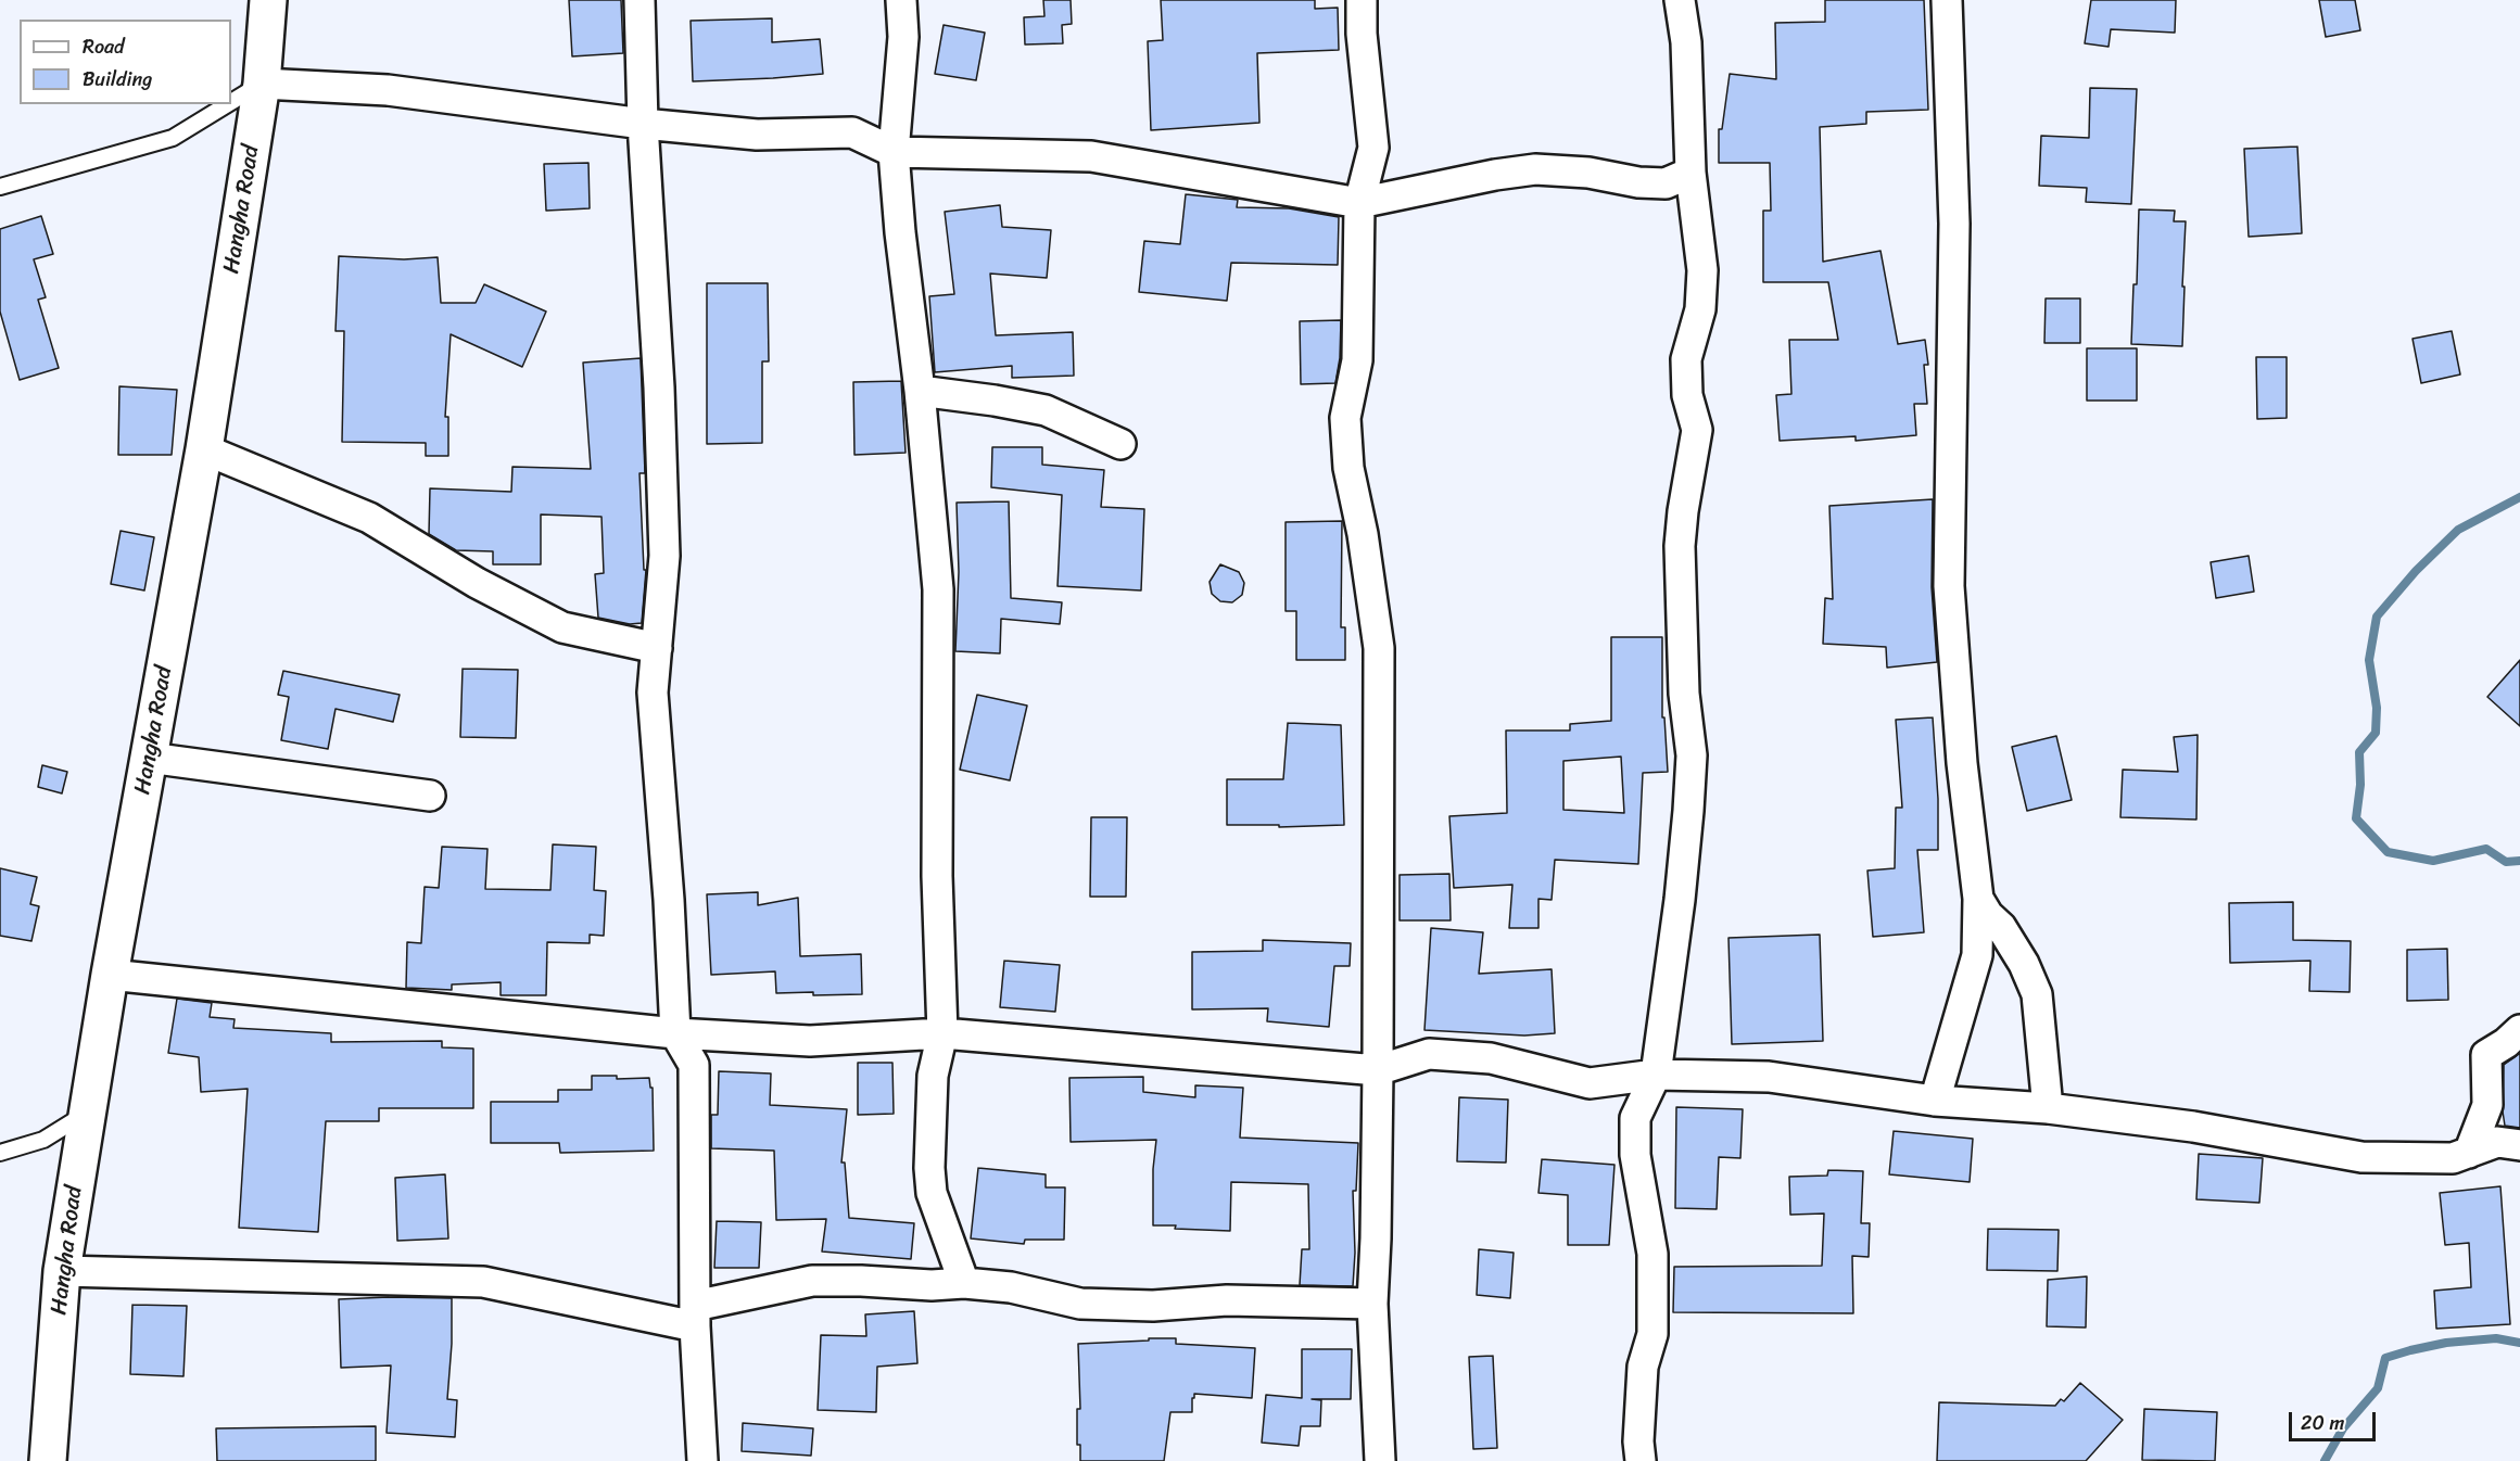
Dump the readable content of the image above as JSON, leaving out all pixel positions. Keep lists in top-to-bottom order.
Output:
{
  "streets": {
    "highway": ["Hangha Road"]
  },
  "legend": ["Road", "Building"],
  "scale_bar": "20 m"
}
